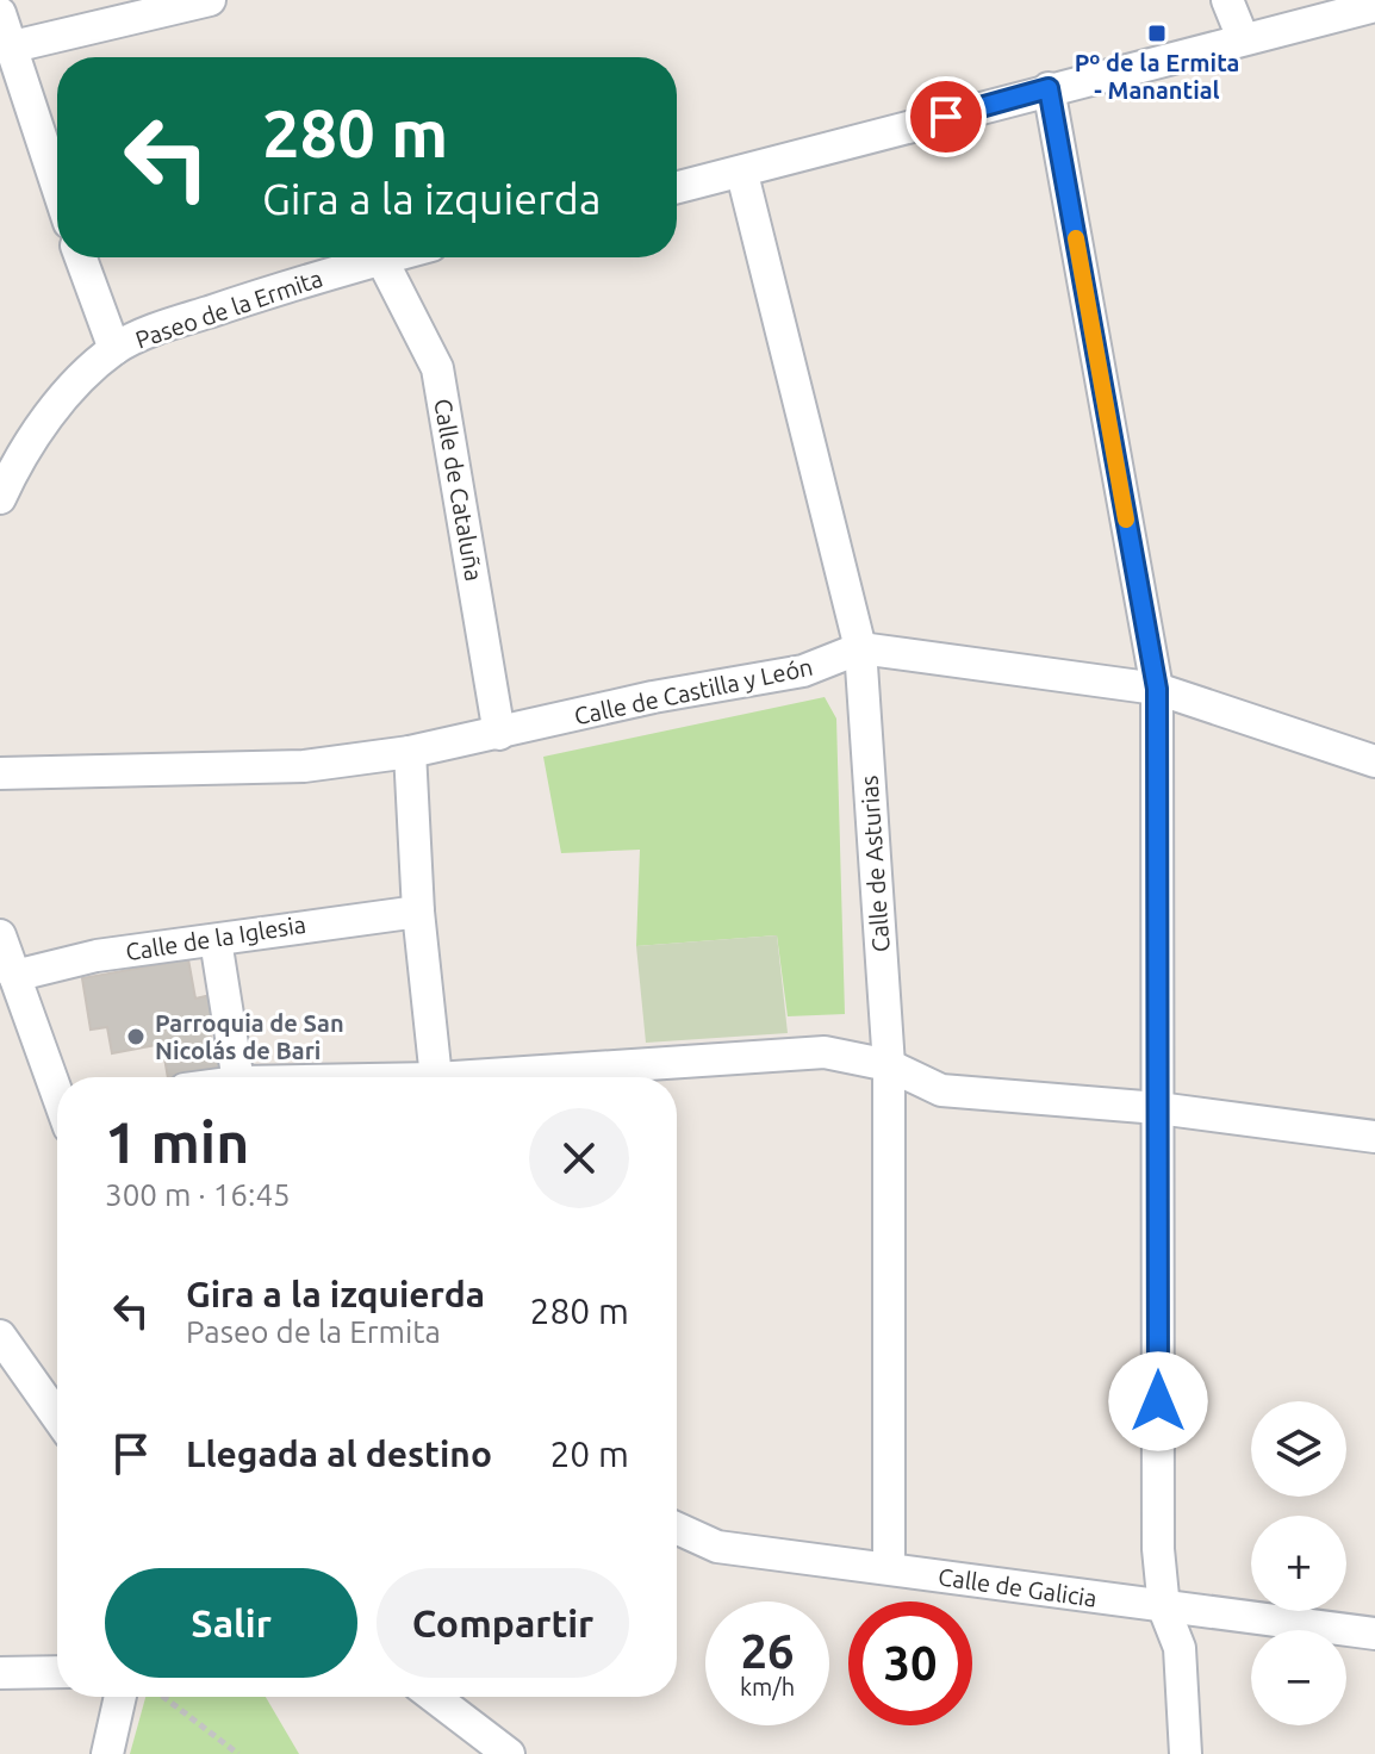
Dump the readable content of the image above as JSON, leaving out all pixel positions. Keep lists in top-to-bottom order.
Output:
{
  "streets": {
    "street": [
      "Paseo de la Ermita",
      "Calle de Cataluña",
      "Calle de Castilla y León",
      "Calle de Asturias",
      "Calle de la Iglesia",
      "Calle de Galicia"
    ]
  },
  "crossings": [
    ["Paseo de la Ermita", "Calle de Cataluña"],
    ["Calle de Cataluña", "Calle de Castilla y León"],
    ["Calle de Castilla y León", "Calle de Asturias"],
    ["Calle de Asturias", "Calle de Galicia"]
  ],
  "places": {
    "transit": ["Pº de la Ermita - Manantial"],
    "other": ["Parroquia de San Nicolás de Bari"]
  },
  "page": {
    "turn": ["280 m", "Gira a la izquierda"],
    "heading": ["1 min", "300 m · 16:45"],
    "list": [
      {
        "name": "Gira a la izquierda",
        "note": "Paseo de la Ermita",
        "value": "280 m"
      },
      {
        "name": "Llegada al destino",
        "value": "20 m"
      }
    ],
    "map_buttons": ["+", "−"],
    "buttons": ["Salir", "Compartir"],
    "speed": "26 km/h",
    "limit": "30"
  }
}
